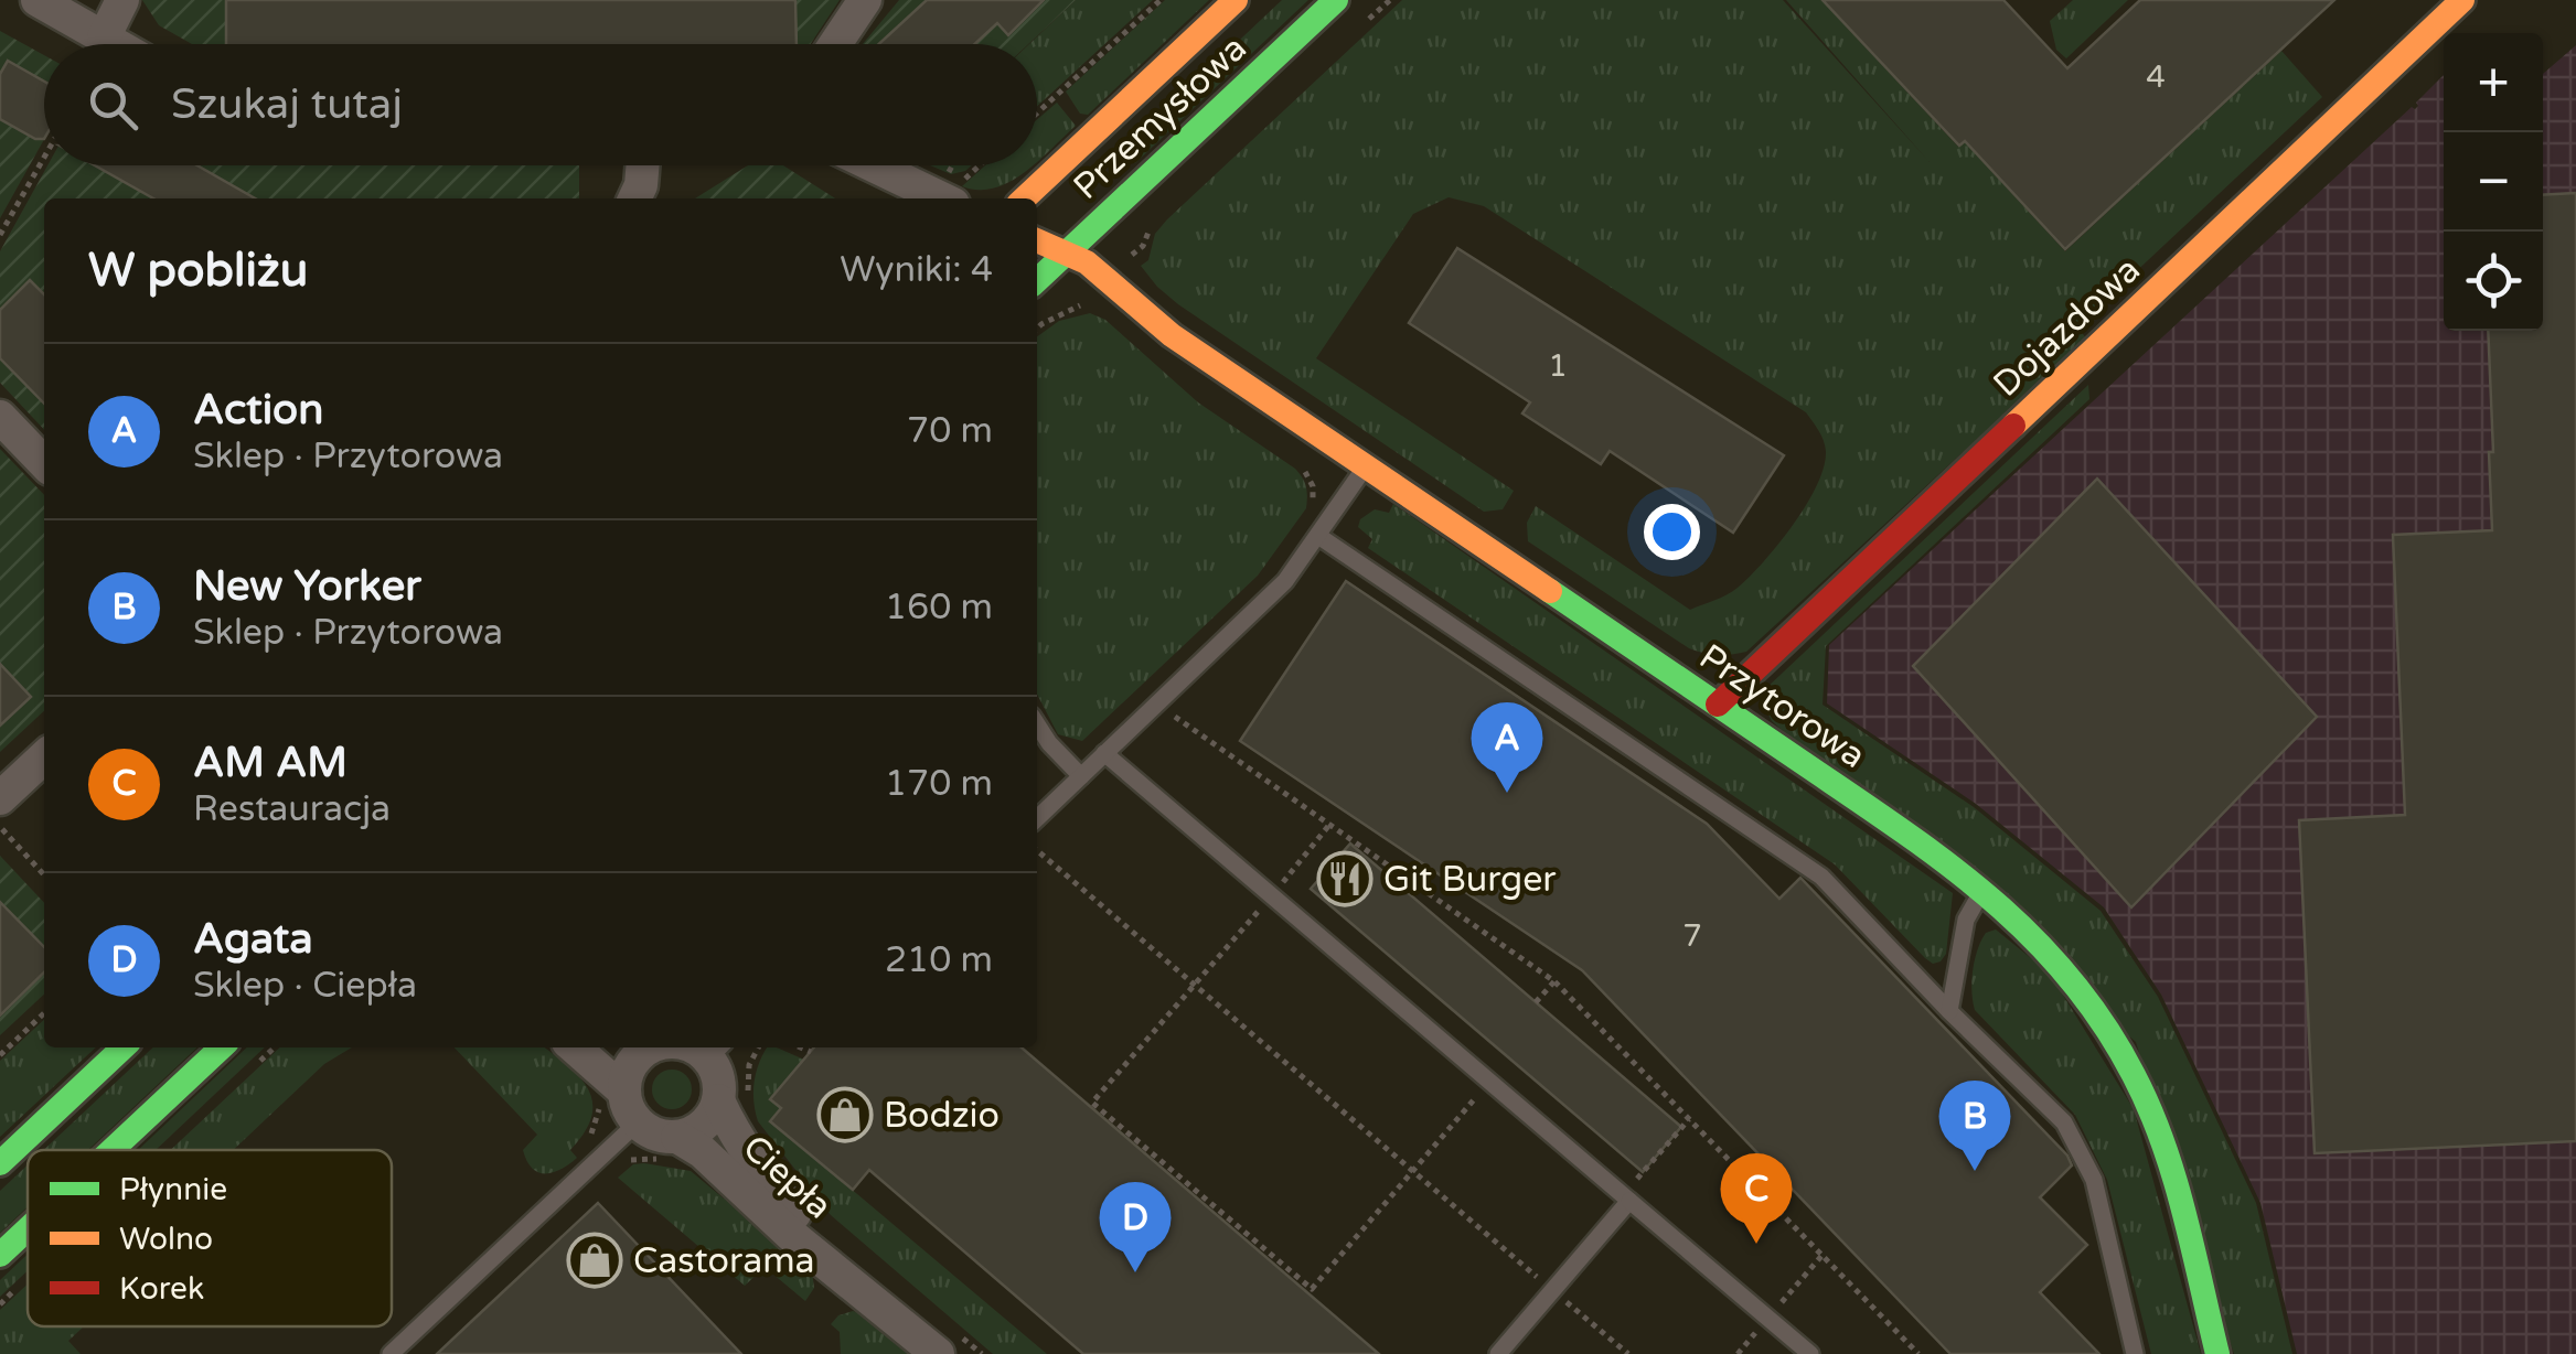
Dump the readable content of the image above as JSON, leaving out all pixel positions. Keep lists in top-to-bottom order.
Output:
{
  "streets": {
    "street": [
      "Przemysłowa",
      "Dojazdowa",
      "Przytorowa",
      "Ciepła"
    ]
  },
  "crossings": [
    ["Przemysłowa", "Przytorowa"],
    ["Dojazdowa", "Przytorowa"]
  ],
  "places": {
    "restaurant": ["Git Burger"],
    "shop": ["Bodzio", "Castorama"]
  },
  "house_numbers": ["4", "1", "7"],
  "legend": ["Płynnie", "Wolno", "Korek"],
  "page": {
    "map_buttons": ["+", "−"],
    "search": "Szukaj tutaj",
    "heading": ["W pobliżu", "Wyniki: 4"],
    "list": [
      {
        "mark": "A",
        "name": "Action",
        "note": "Sklep · Przytorowa",
        "value": "70 m"
      },
      {
        "mark": "B",
        "name": "New Yorker",
        "note": "Sklep · Przytorowa",
        "value": "160 m"
      },
      {
        "mark": "C",
        "name": "AM AM",
        "note": "Restauracja",
        "value": "170 m"
      },
      {
        "mark": "D",
        "name": "Agata",
        "note": "Sklep · Ciepła",
        "value": "210 m"
      }
    ],
    "pins": [
      "A",
      "B",
      "C",
      "D"
    ]
  }
}
